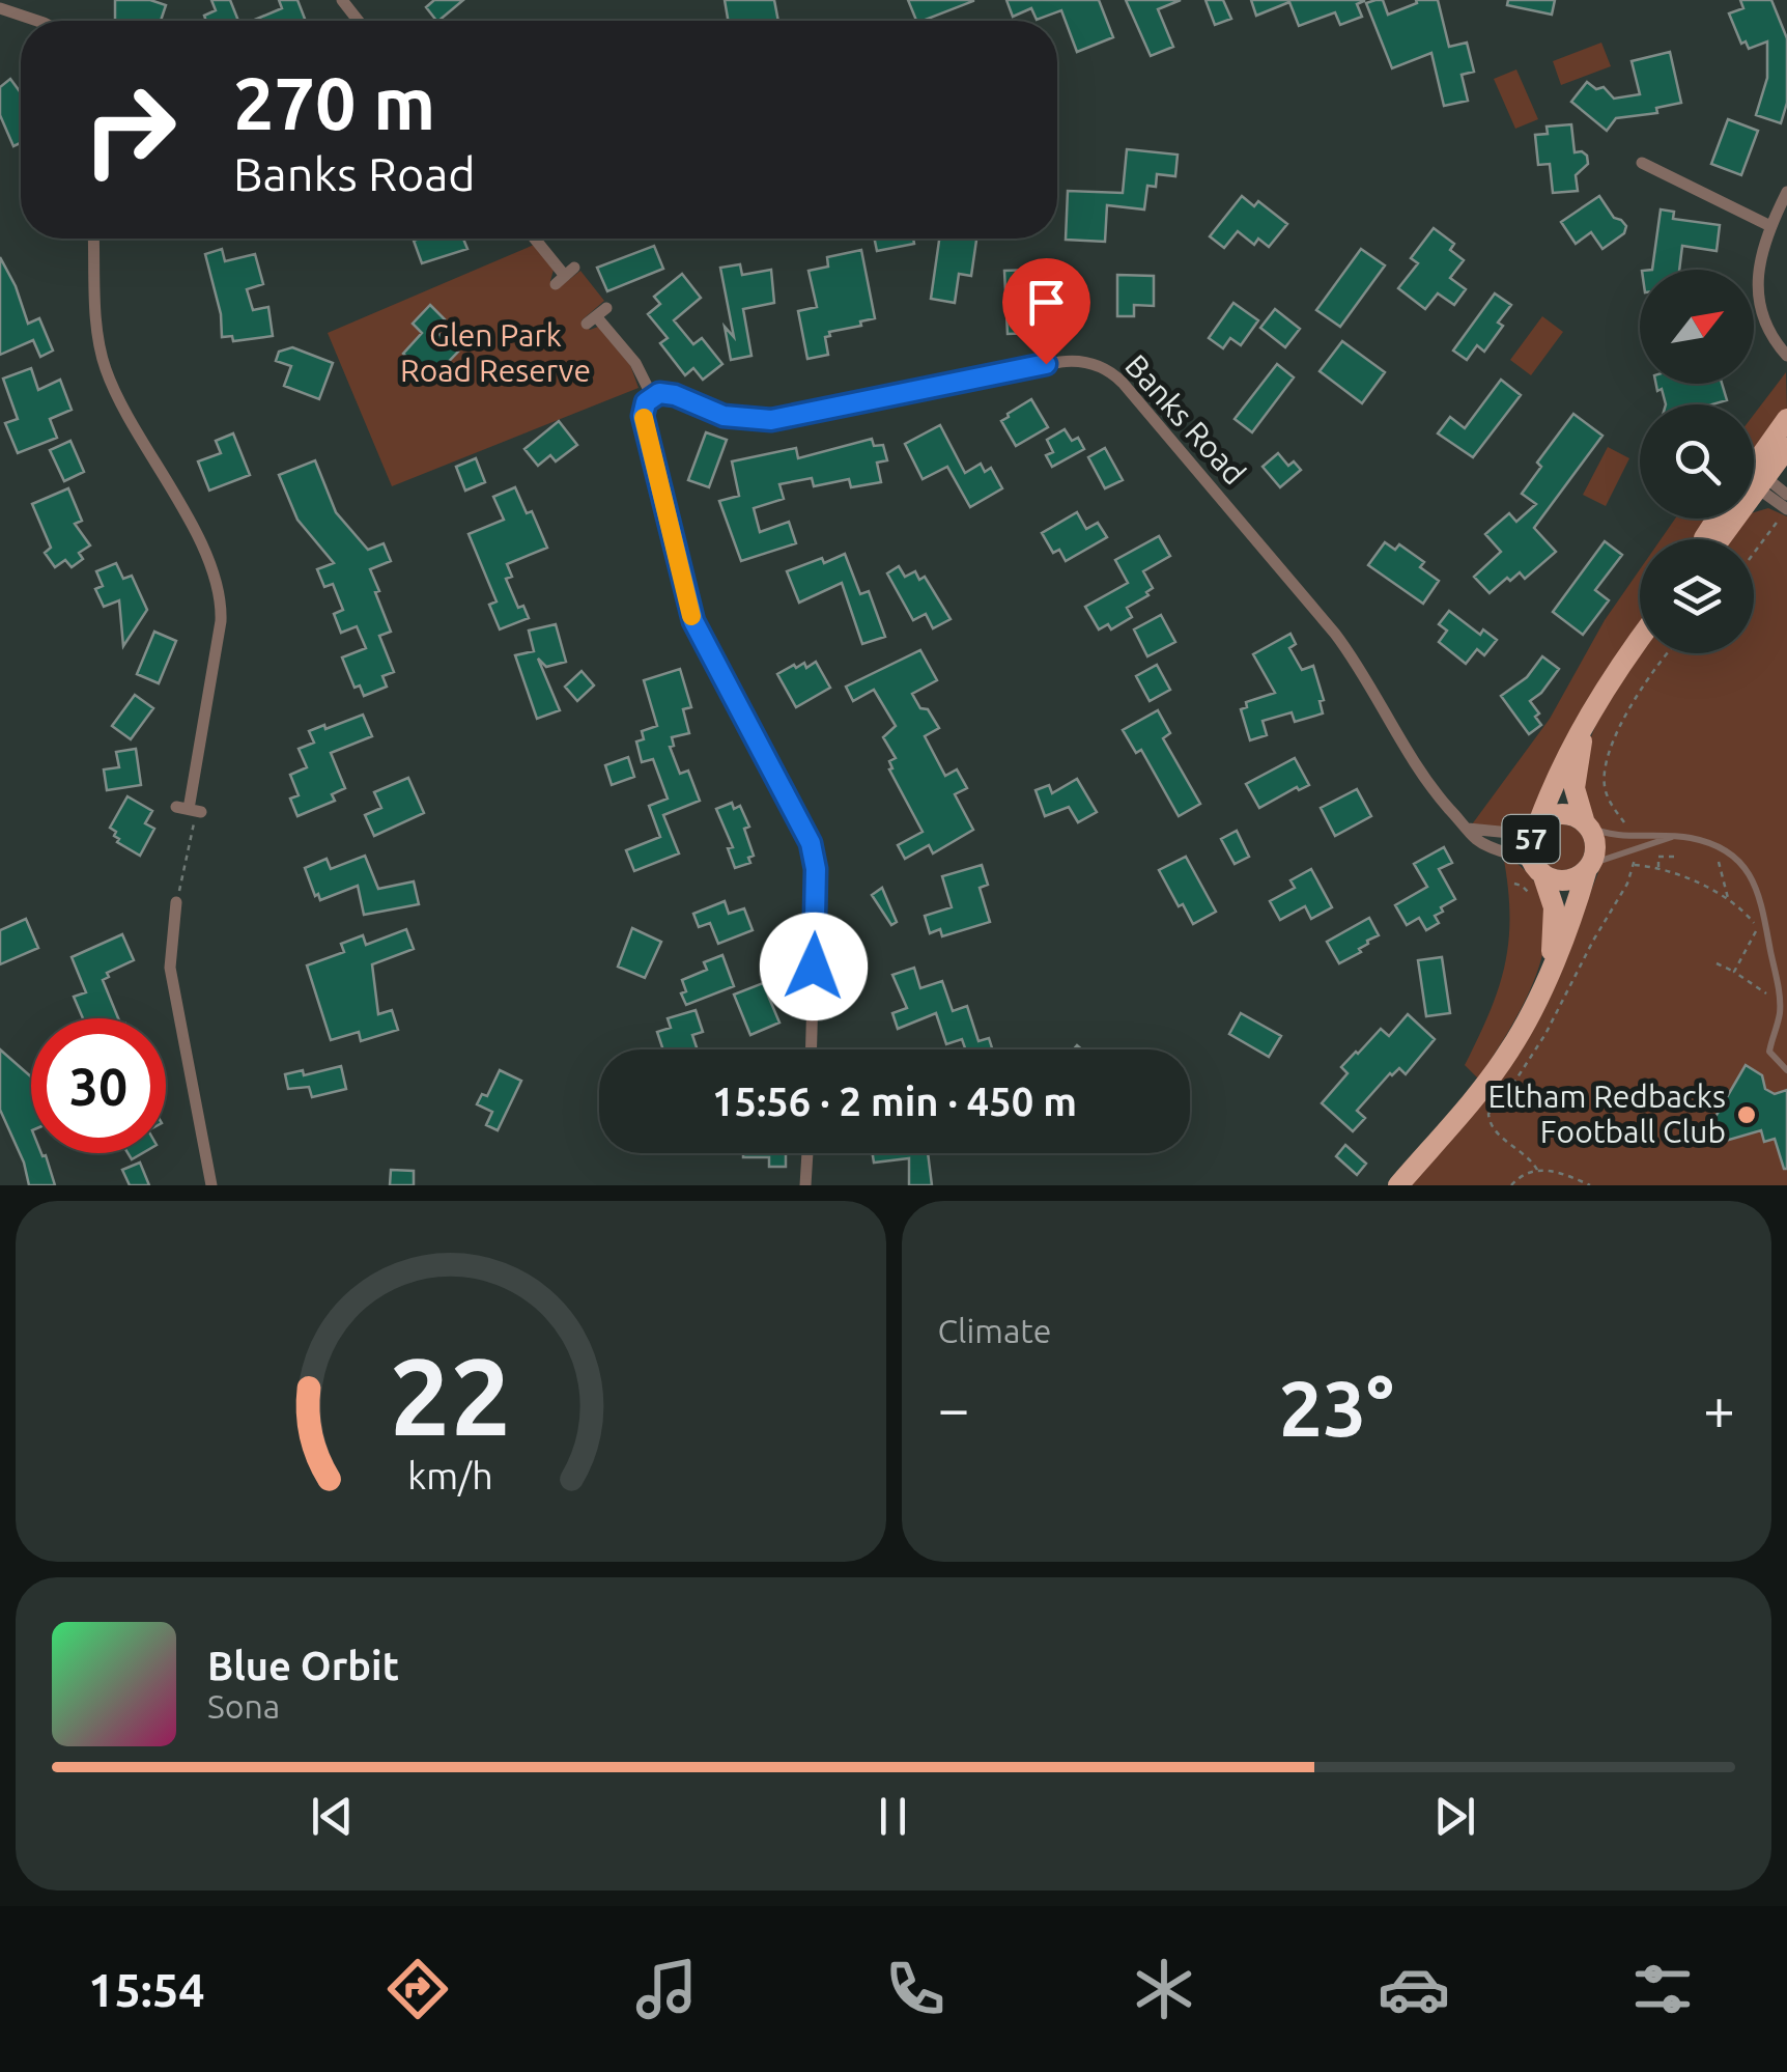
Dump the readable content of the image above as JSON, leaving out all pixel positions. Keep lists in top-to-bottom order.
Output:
{
  "streets": {
    "main road": ["57"],
    "street": ["Banks Road"]
  },
  "crossings": [
    ["Banks Road", "57"]
  ],
  "parks": ["Glen Park Road Reserve"],
  "places": ["Eltham Redbacks Football Club"],
  "north": "top right",
  "page": {
    "turn": ["270 m", "Banks Road"],
    "limit": "30",
    "trip": "15:56 · 2 min · 450 m",
    "tile": "Climate",
    "heat": ["−", "23°", "+"],
    "song": ["Blue Orbit", "Sona"],
    "tabs": "15:54",
    "gauge": ["22", "km/h"]
  }
}
